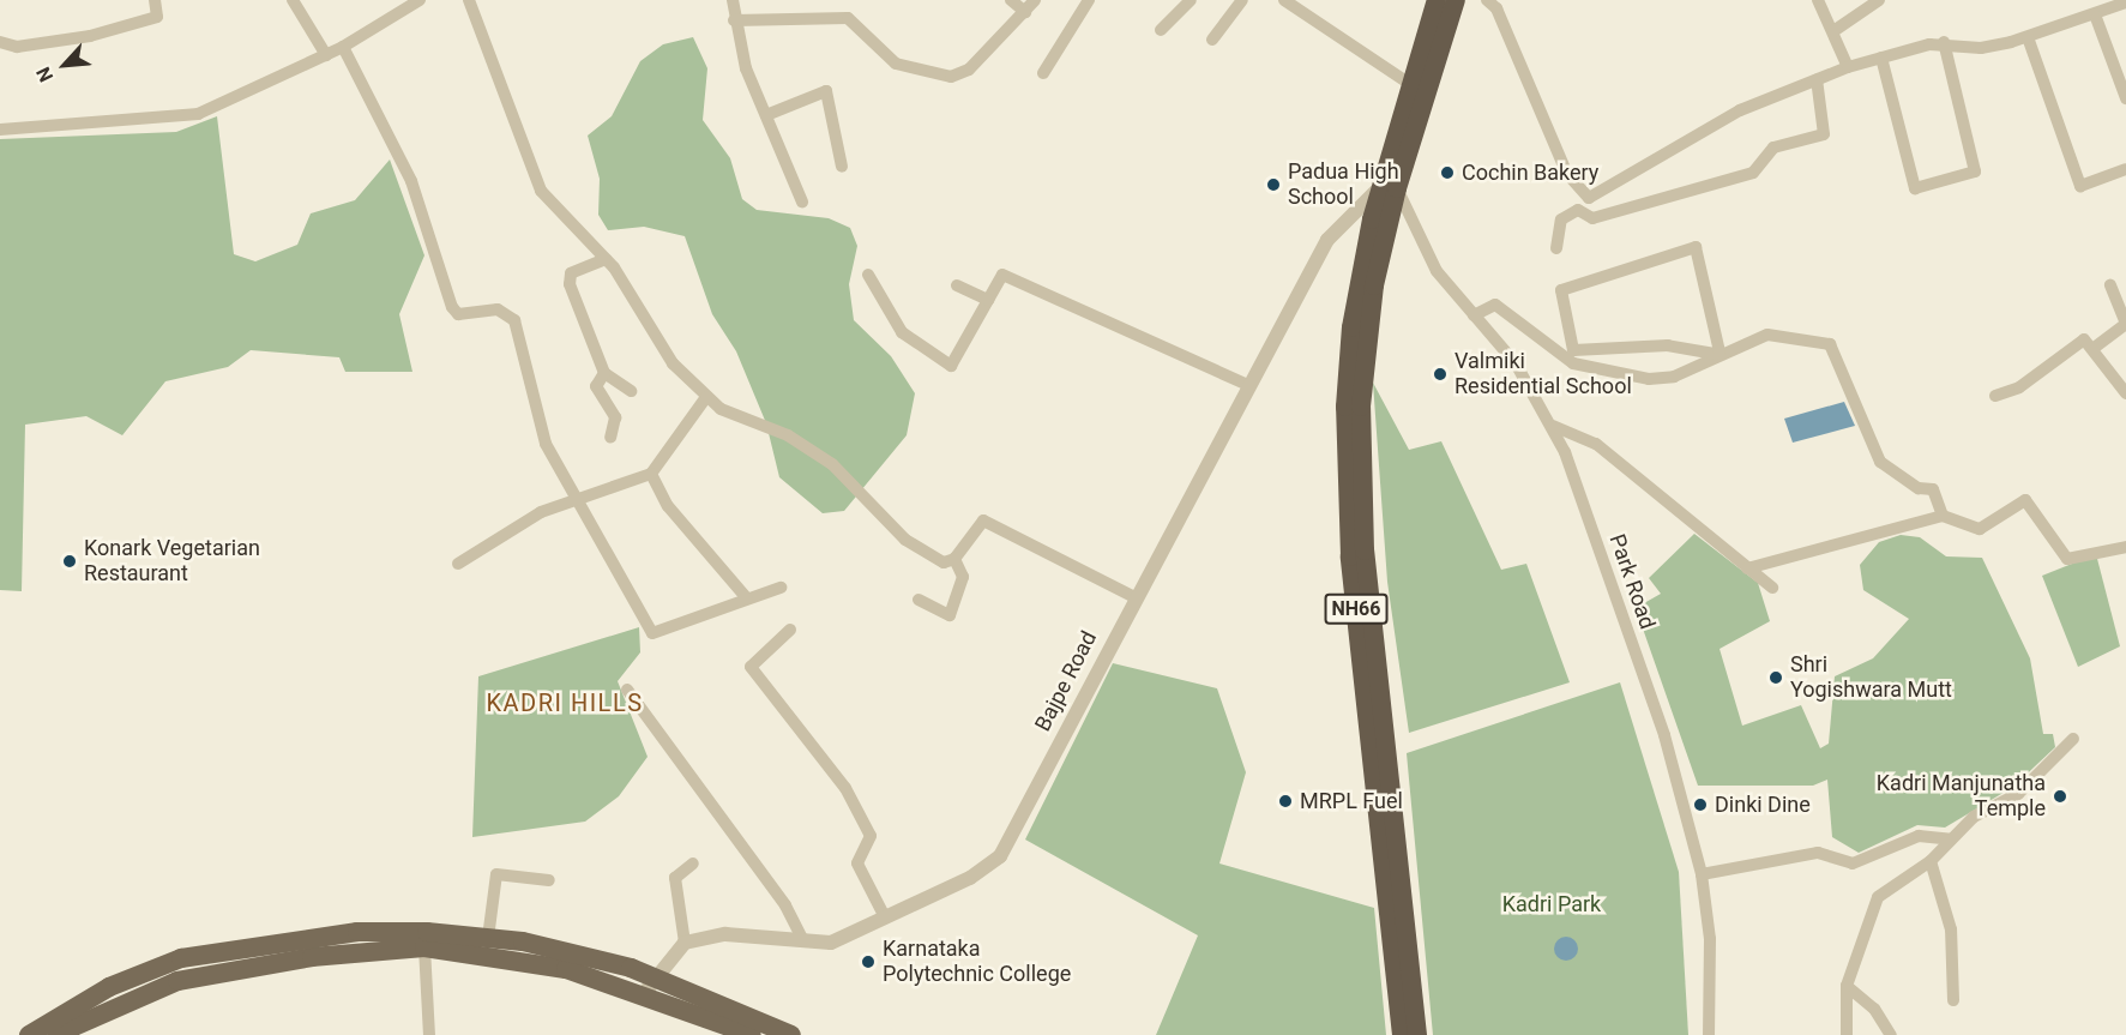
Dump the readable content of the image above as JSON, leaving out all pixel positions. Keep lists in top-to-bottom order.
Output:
{
  "streets": {
    "highway": ["NH66"],
    "street": ["Park Road", "Bajpe Road"]
  },
  "crossings": [
    ["Park Road", "NH66"],
    ["Park Road", "Bajpe Road"],
    ["NH66", "Bajpe Road"]
  ],
  "districts": ["KADRI HILLS"],
  "parks": ["Kadri Park"],
  "places": [
    "Cochin Bakery",
    "Padua High School",
    "Valmiki Residential School",
    "Konark Vegetarian Restaurant",
    "Shri Yogishwara Mutt",
    "Kadri Manjunatha Temple",
    "MRPL Fuel",
    "Dinki Dine",
    "Karnataka Polytechnic College"
  ],
  "north": "bottom left"
}
